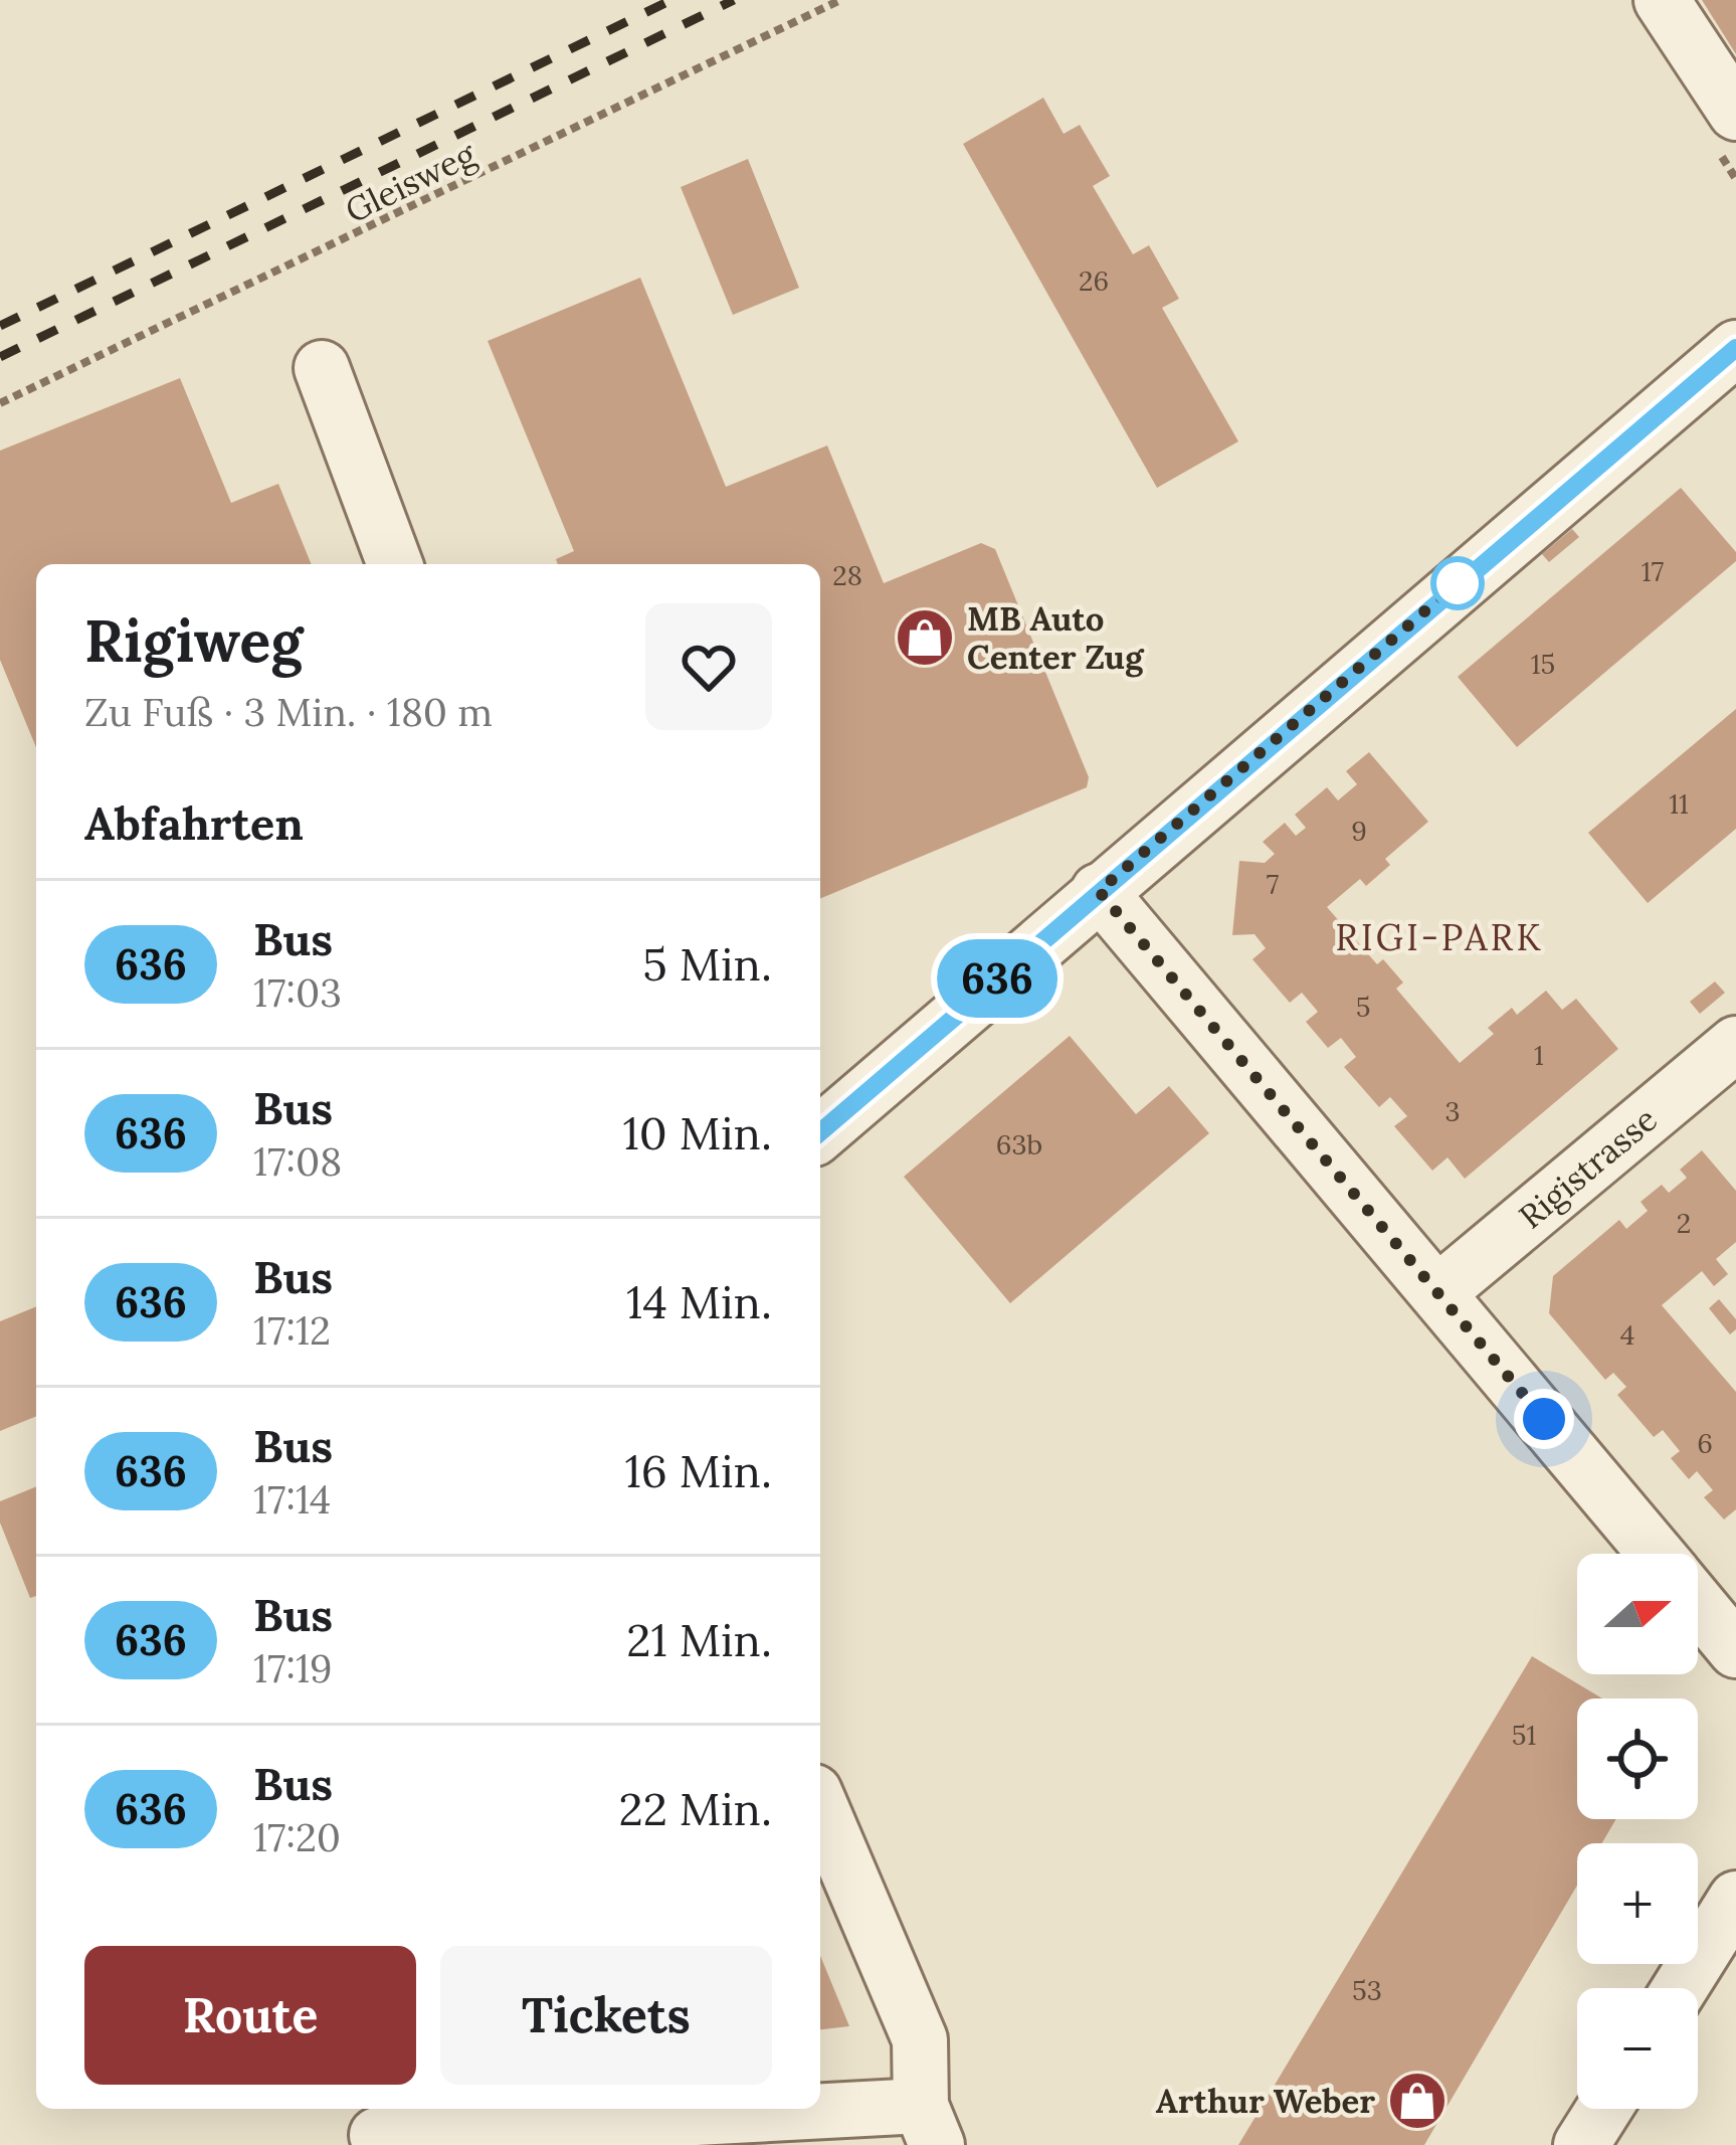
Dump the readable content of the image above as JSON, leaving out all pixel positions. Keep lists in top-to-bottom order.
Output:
{
  "streets": {
    "street": ["Rigistrasse"],
    "path": ["Gleisweg"]
  },
  "districts": ["RIGI-PARK"],
  "places": {
    "shop": ["MB Auto Center Zug", "Arthur Weber"]
  },
  "lines": ["bus line 636"],
  "house_numbers": [
    "26",
    "17",
    "28",
    "15",
    "11",
    "9",
    "7",
    "5",
    "1",
    "3",
    "63b",
    "2",
    "4",
    "6",
    "51",
    "53"
  ],
  "north": "right",
  "page": {
    "on_map": "636",
    "heading": [
      ["Rigiweg", "Zu Fuß · 3 Min. · 180 m"],
      "Abfahrten"
    ],
    "list": [
      {
        "mark": "636",
        "name": "Bus",
        "note": "17:03",
        "value": "5 Min."
      },
      {
        "mark": "636",
        "name": "Bus",
        "note": "17:08",
        "value": "10 Min."
      },
      {
        "mark": "636",
        "name": "Bus",
        "note": "17:12",
        "value": "14 Min."
      },
      {
        "mark": "636",
        "name": "Bus",
        "note": "17:14",
        "value": "16 Min."
      },
      {
        "mark": "636",
        "name": "Bus",
        "note": "17:19",
        "value": "21 Min."
      },
      {
        "mark": "636",
        "name": "Bus",
        "note": "17:20",
        "value": "22 Min."
      }
    ],
    "map_buttons": ["+", "−"],
    "buttons": ["Route", "Tickets"]
  }
}
